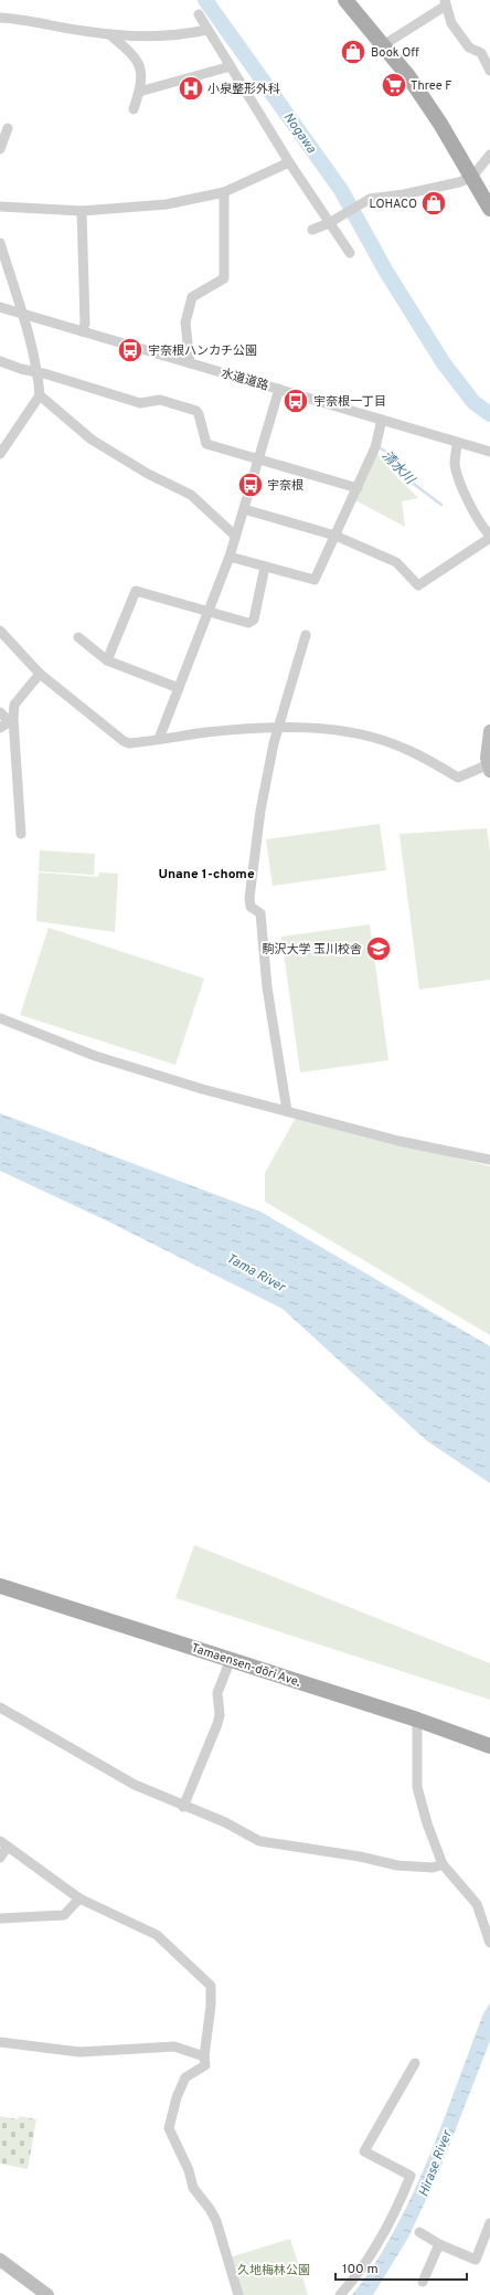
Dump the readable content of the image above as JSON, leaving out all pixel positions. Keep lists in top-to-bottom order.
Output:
{
  "streets": {
    "main road": ["Tamaensen-dōri Ave."],
    "street": ["水道道路"]
  },
  "districts": ["Unane 1-chome"],
  "water": [
    "Nogawa",
    "清水川",
    "Tama River",
    "Hirase River"
  ],
  "parks": ["久地梅林公園"],
  "places": {
    "shop": ["Book Off", "LOHACO"],
    "supermarket": ["Three F"],
    "hospital": ["小泉整形外科"],
    "bus stop": ["宇奈根ハンカチ公園", "宇奈根一丁目", "宇奈根"],
    "school or university": ["駒沢大学 玉川校舎"]
  },
  "scale_bar": "100 m"
}
